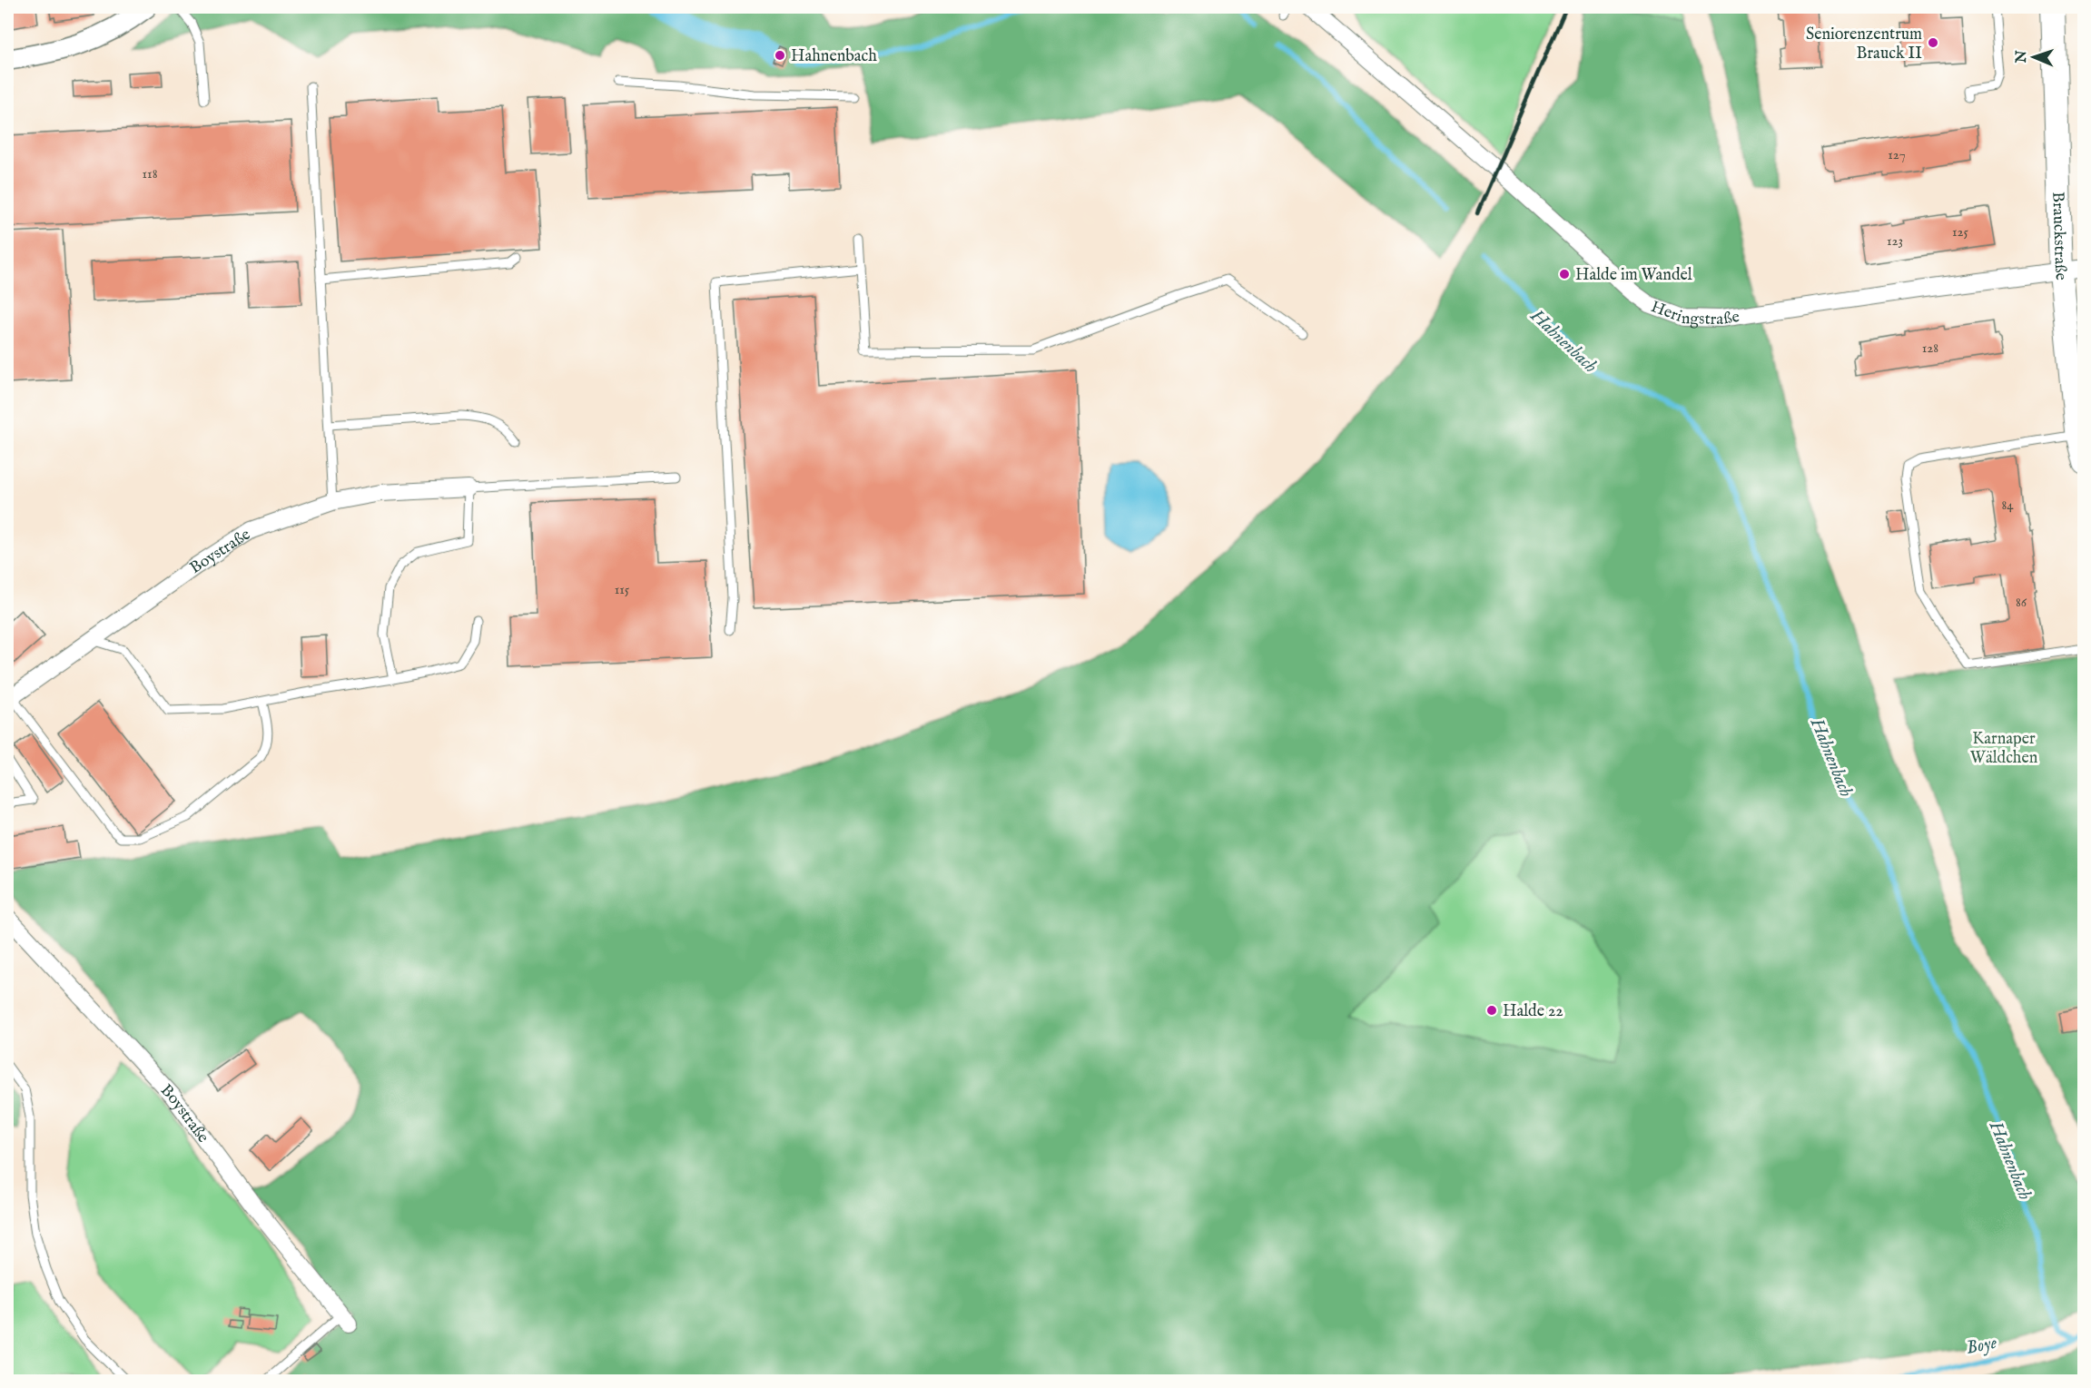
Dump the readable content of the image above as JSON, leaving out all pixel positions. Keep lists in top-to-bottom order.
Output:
{
  "streets": {
    "main road": ["Brauckstraße"],
    "street": ["Heringstraße", "Boystraße"]
  },
  "crossings": [
    ["Brauckstraße", "Heringstraße"]
  ],
  "water": ["Hahnenbach", "Boye"],
  "parks": ["Karnaper Wäldchen"],
  "places": [
    "Seniorenzentrum Brauck II",
    "Hahnenbach",
    "Halde im Wandel",
    "Halde 22"
  ],
  "house_numbers": [
    "127",
    "118",
    "125",
    "123",
    "128",
    "84",
    "115",
    "86"
  ],
  "north": "left"
}
